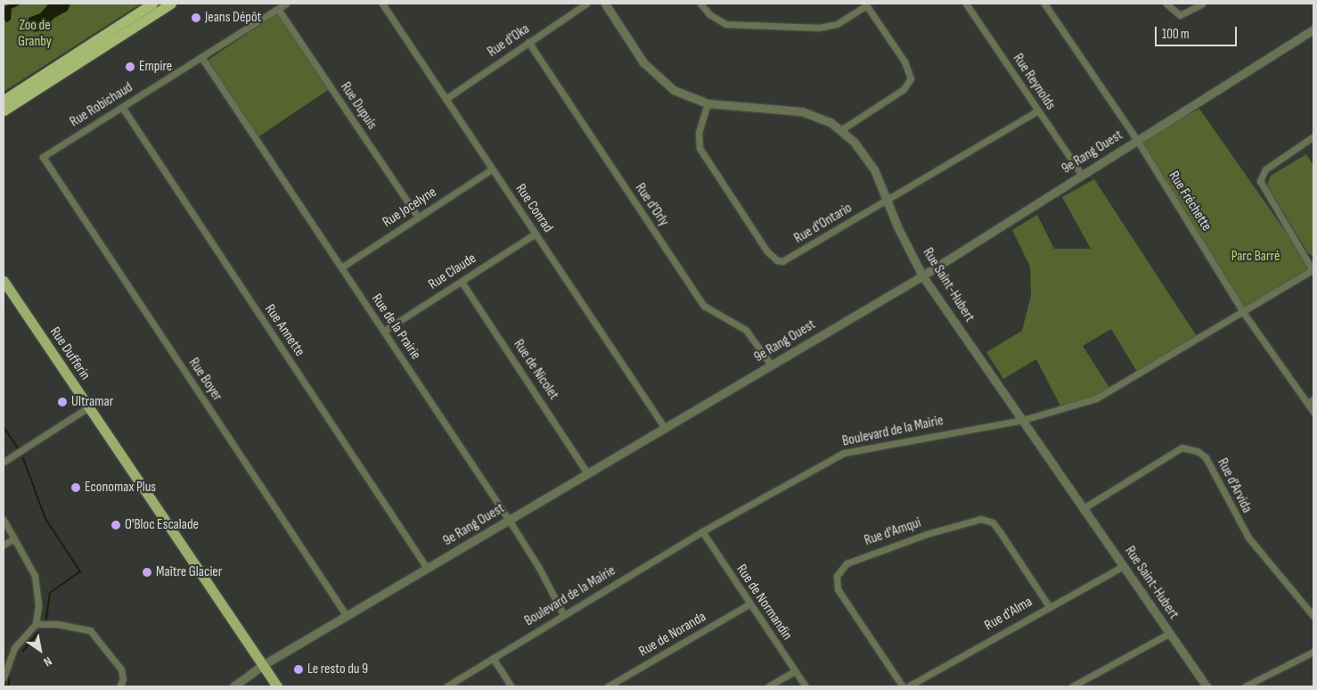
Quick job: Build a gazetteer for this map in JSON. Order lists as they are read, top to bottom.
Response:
{
  "streets": {
    "main road": ["Rue Dufferin"],
    "street": [
      "Rue d'Oka",
      "Rue Reynolds",
      "Rue Robichaud",
      "Rue Dupuis",
      "9e Rang Ouest",
      "Rue Fréchette",
      "Rue d'Orly",
      "Rue Jocelyne",
      "Rue Conrad",
      "Rue d'Ontario",
      "Rue Claude",
      "Rue Saint-Hubert",
      "Rue de la Prairie",
      "Rue Annette",
      "Rue de Nicolet",
      "Rue Boyer",
      "Boulevard de la Mairie",
      "Rue d'Arvida",
      "Rue d'Amqui",
      "Rue de Normandin",
      "Rue d'Alma",
      "Rue de Noranda"
    ]
  },
  "crossings": [
    ["Rue d'Oka", "Rue d'Orly"],
    ["Rue d'Oka", "Rue Conrad"],
    ["Rue Reynolds", "9e Rang Ouest"],
    ["Rue Reynolds", "Rue d'Ontario"],
    ["Rue Robichaud", "Rue Dupuis"],
    ["Rue Robichaud", "Rue de la Prairie"],
    ["Rue Robichaud", "Rue Annette"],
    ["Rue Robichaud", "Rue Boyer"],
    ["Rue Dupuis", "Rue Jocelyne"],
    ["9e Rang Ouest", "Rue Fréchette"],
    ["9e Rang Ouest", "Rue d'Orly"],
    ["9e Rang Ouest", "Rue Conrad"],
    ["9e Rang Ouest", "Rue Saint-Hubert"],
    ["9e Rang Ouest", "Rue de la Prairie"],
    ["9e Rang Ouest", "Rue Annette"],
    ["9e Rang Ouest", "Rue Dufferin"],
    ["9e Rang Ouest", "Rue de Nicolet"],
    ["9e Rang Ouest", "Rue Boyer"],
    ["Rue Fréchette", "Boulevard de la Mairie"],
    ["Rue Jocelyne", "Rue Conrad"],
    ["Rue Jocelyne", "Rue de la Prairie"],
    ["Rue Conrad", "Rue Claude"],
    ["Rue d'Ontario", "Rue Saint-Hubert"],
    ["Rue Claude", "Rue de la Prairie"],
    ["Rue Claude", "Rue de Nicolet"],
    ["Rue Saint-Hubert", "Boulevard de la Mairie"],
    ["Rue Saint-Hubert", "Rue d'Arvida"],
    ["Rue Saint-Hubert", "Rue d'Alma"],
    ["Rue de la Prairie", "Boulevard de la Mairie"],
    ["Boulevard de la Mairie", "Rue de Normandin"],
    ["Rue d'Amqui", "Rue d'Alma"],
    ["Rue de Normandin", "Rue de Noranda"]
  ],
  "parks": ["Zoo de Granby", "Parc Barré"],
  "places": [
    "Jeans Dépôt",
    "Empire",
    "Ultramar",
    "Economax Plus",
    "O'Bloc Escalade",
    "Maître Glacier",
    "Le resto du 9"
  ],
  "scale_bar": "100 m",
  "north": "bottom right"
}
